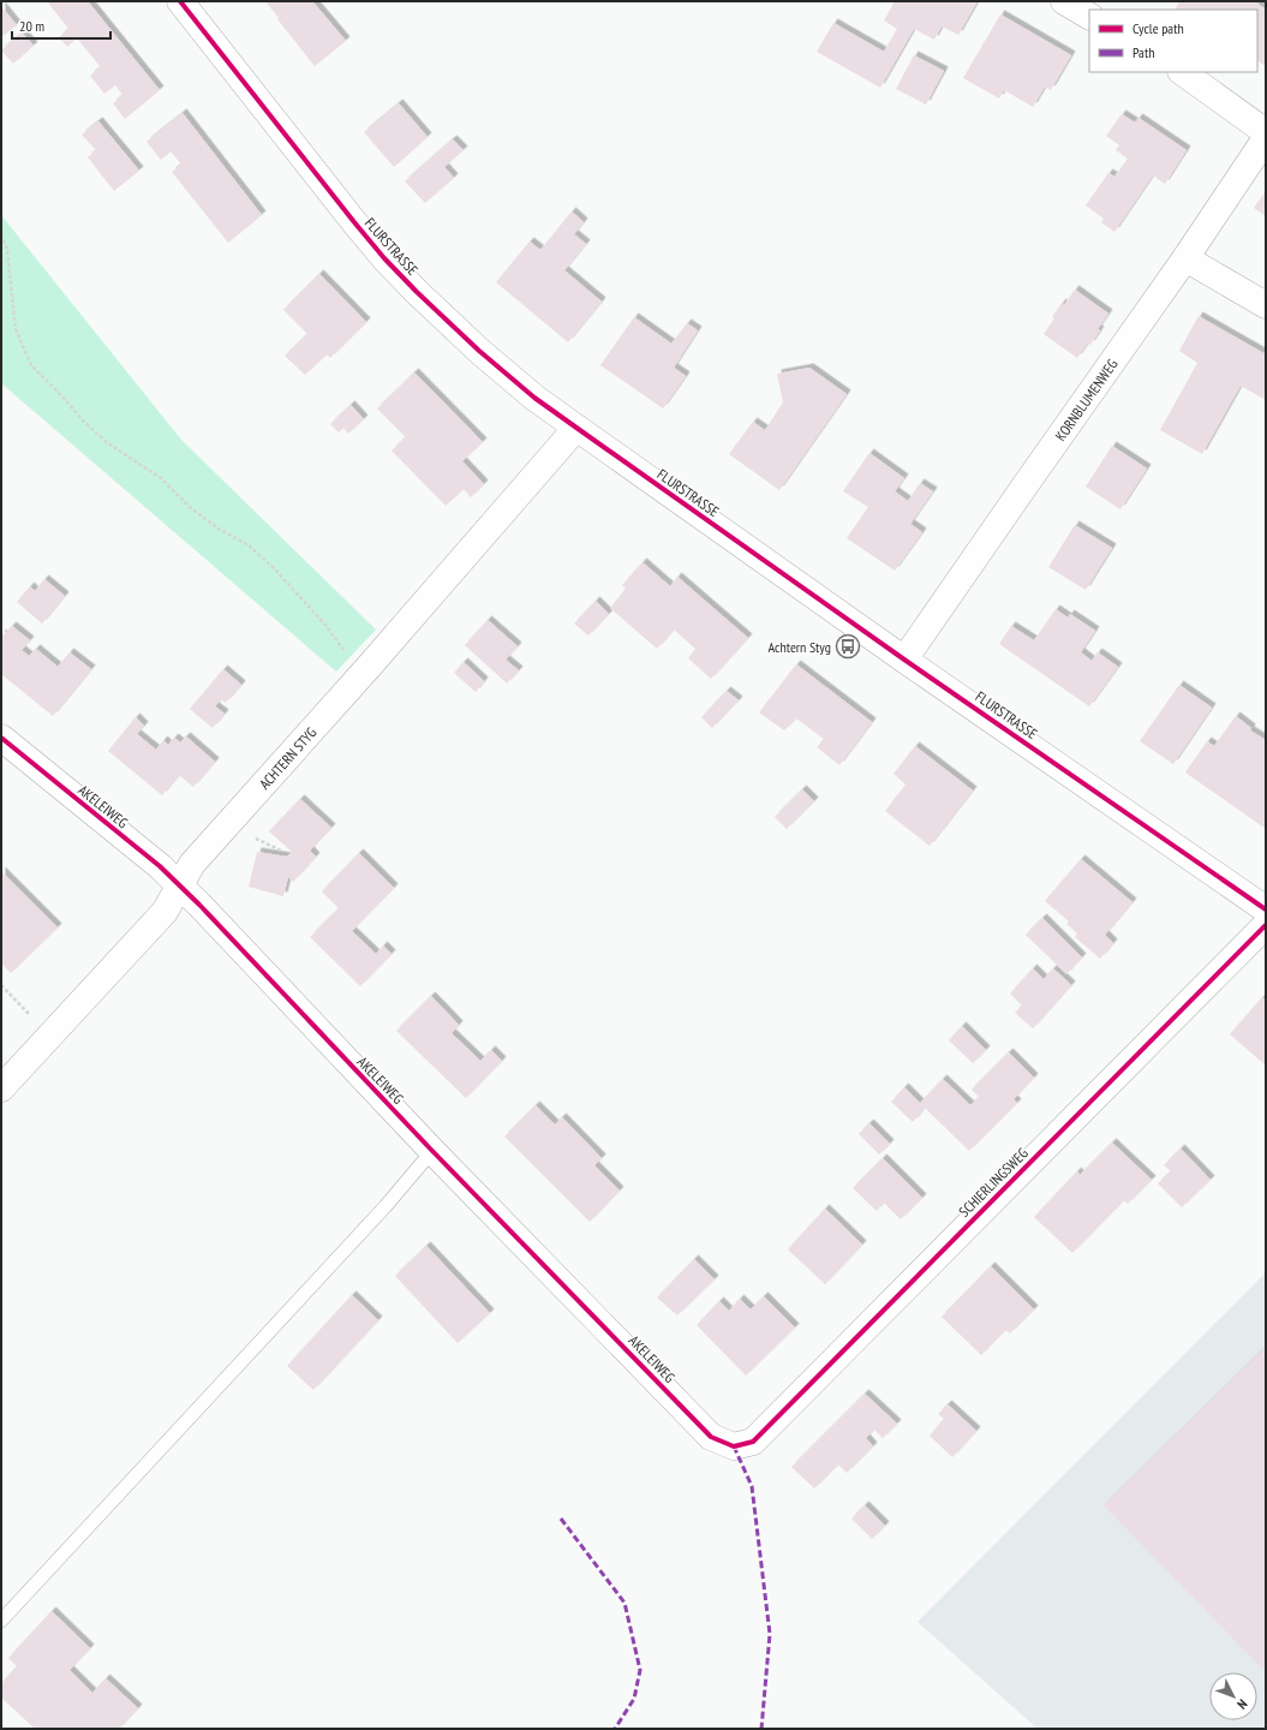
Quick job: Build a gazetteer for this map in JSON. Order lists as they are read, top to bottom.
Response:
{
  "streets": {
    "street": [
      "FLURSTRASSE",
      "KORNBLUMENWEG",
      "ACHTERN STYG",
      "AKELEIWEG",
      "SCHIERLINGSWEG"
    ]
  },
  "crossings": [
    ["FLURSTRASSE", "KORNBLUMENWEG"],
    ["FLURSTRASSE", "ACHTERN STYG"],
    ["ACHTERN STYG", "AKELEIWEG"],
    ["AKELEIWEG", "SCHIERLINGSWEG"]
  ],
  "places": {
    "bus stop": ["Achtern Styg"]
  },
  "legend": ["Cycle path", "Path"],
  "scale_bar": "20 m",
  "north": "bottom right"
}
